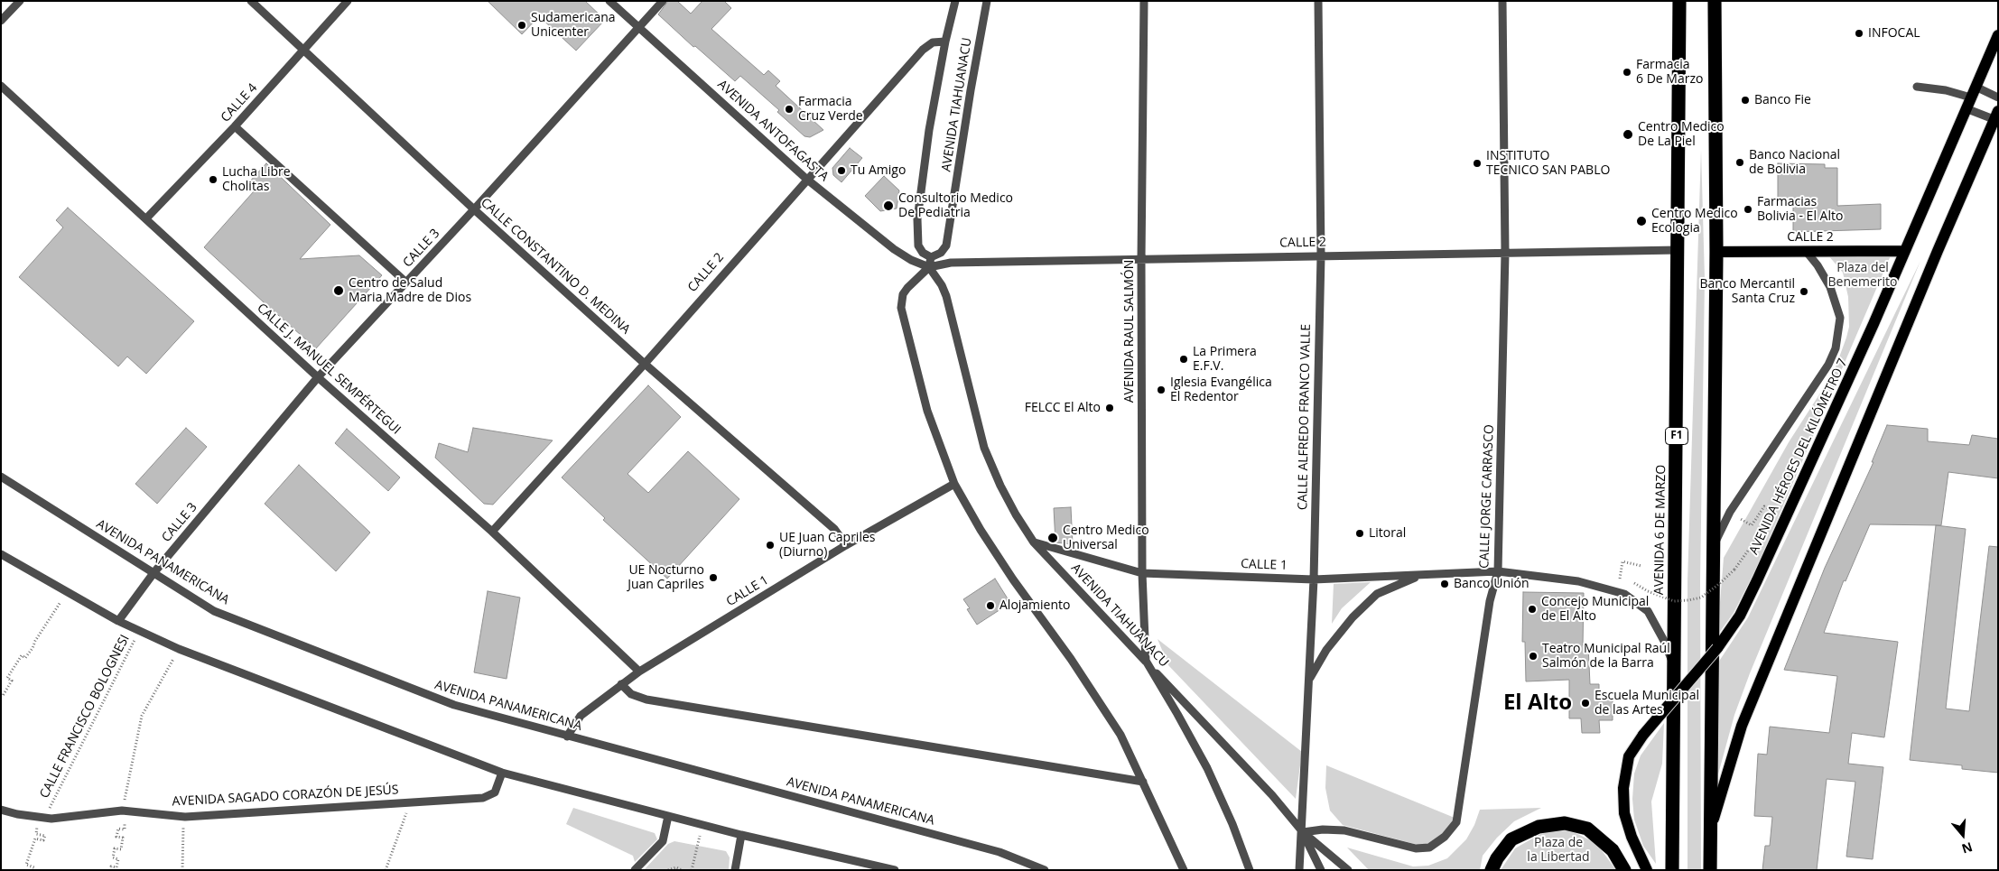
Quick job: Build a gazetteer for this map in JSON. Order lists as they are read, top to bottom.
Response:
{
  "streets": {
    "highway": ["F1", "AVENIDA 6 DE MARZO"],
    "main road": ["CALLE 2", "AVENIDA HÉROES DEL KILÓMETRO 7"],
    "street": [
      "CALLE 4",
      "AVENIDA TIAHUANACU",
      "AVENIDA ANTOFAGASTA",
      "CALLE 3",
      "CALLE CONSTANTINO D. MEDINA",
      "AVENIDA RAUL SALMÓN",
      "CALLE J. MANUEL SEMPÉRTEGUI",
      "CALLE ALFREDO FRANCO VALLE",
      "CALLE JORGE CARRASCO",
      "AVENIDA PANAMERICANA",
      "CALLE 1",
      "AVENIDA SAGADO CORAZÓN DE JESÚS"
    ],
    "path": ["CALLE FRANCISCO BOLOGNESI"]
  },
  "crossings": [
    ["CALLE 4", "CALLE CONSTANTINO D. MEDINA"],
    ["CALLE 4", "CALLE J. MANUEL SEMPÉRTEGUI"],
    ["AVENIDA TIAHUANACU", "AVENIDA ANTOFAGASTA"],
    ["AVENIDA TIAHUANACU", "CALLE 2"],
    ["AVENIDA TIAHUANACU", "AVENIDA RAUL SALMÓN"],
    ["AVENIDA TIAHUANACU", "CALLE ALFREDO FRANCO VALLE"],
    ["AVENIDA TIAHUANACU", "CALLE JORGE CARRASCO"],
    ["AVENIDA TIAHUANACU", "CALLE 1"],
    ["AVENIDA ANTOFAGASTA", "CALLE 2"],
    ["AVENIDA ANTOFAGASTA", "CALLE 3"],
    ["CALLE 2", "CALLE CONSTANTINO D. MEDINA"],
    ["CALLE 2", "AVENIDA RAUL SALMÓN"],
    ["CALLE 2", "CALLE J. MANUEL SEMPÉRTEGUI"],
    ["CALLE 2", "CALLE ALFREDO FRANCO VALLE"],
    ["CALLE 2", "AVENIDA HÉROES DEL KILÓMETRO 7"],
    ["CALLE 2", "CALLE JORGE CARRASCO"],
    ["CALLE 2", "AVENIDA 6 DE MARZO"],
    ["CALLE 3", "CALLE CONSTANTINO D. MEDINA"],
    ["CALLE 3", "CALLE J. MANUEL SEMPÉRTEGUI"],
    ["CALLE 3", "AVENIDA PANAMERICANA"],
    ["CALLE CONSTANTINO D. MEDINA", "CALLE 1"],
    ["AVENIDA RAUL SALMÓN", "CALLE 1"],
    ["CALLE J. MANUEL SEMPÉRTEGUI", "CALLE 1"],
    ["CALLE ALFREDO FRANCO VALLE", "CALLE JORGE CARRASCO"],
    ["CALLE ALFREDO FRANCO VALLE", "CALLE 1"],
    ["CALLE JORGE CARRASCO", "CALLE 1"],
    ["AVENIDA 6 DE MARZO", "CALLE 1"],
    ["AVENIDA PANAMERICANA", "CALLE 1"]
  ],
  "districts": ["El Alto"],
  "parks": ["Plaza del Benemerito", "Plaza de la Libertad"],
  "places": [
    "Sudamericana Unicenter",
    "INFOCAL",
    "Farmacia 6 De Marzo",
    "Banco Fie",
    "Farmacia Cruz Verde",
    "Centro Medico De La Piel",
    "Banco Nacional de Bolivia",
    "INSTITUTO TECNICO SAN PABLO",
    "Tu Amigo",
    "Lucha Libre Cholitas",
    "Consultorio Medico De Pediatria",
    "Farmacias Bolivia - El Alto",
    "Centro Medico Ecologia",
    "Centro de Salud Maria Madre de Dios",
    "Banco Mercantil Santa Cruz",
    "La Primera E.F.V.",
    "Iglesia Evangélica El Redentor",
    "FELCC El Alto",
    "Litoral",
    "Centro Medico Universal",
    "UE Juan Capriles (Diurno)",
    "UE Nocturno Juan Capriles",
    "Banco Unión",
    "Alojamiento",
    "Concejo Municipal de El Alto",
    "Teatro Municipal Raúl Salmón de la Barra",
    "Escuela Municipal de las Artes"
  ],
  "north": "bottom"
}
